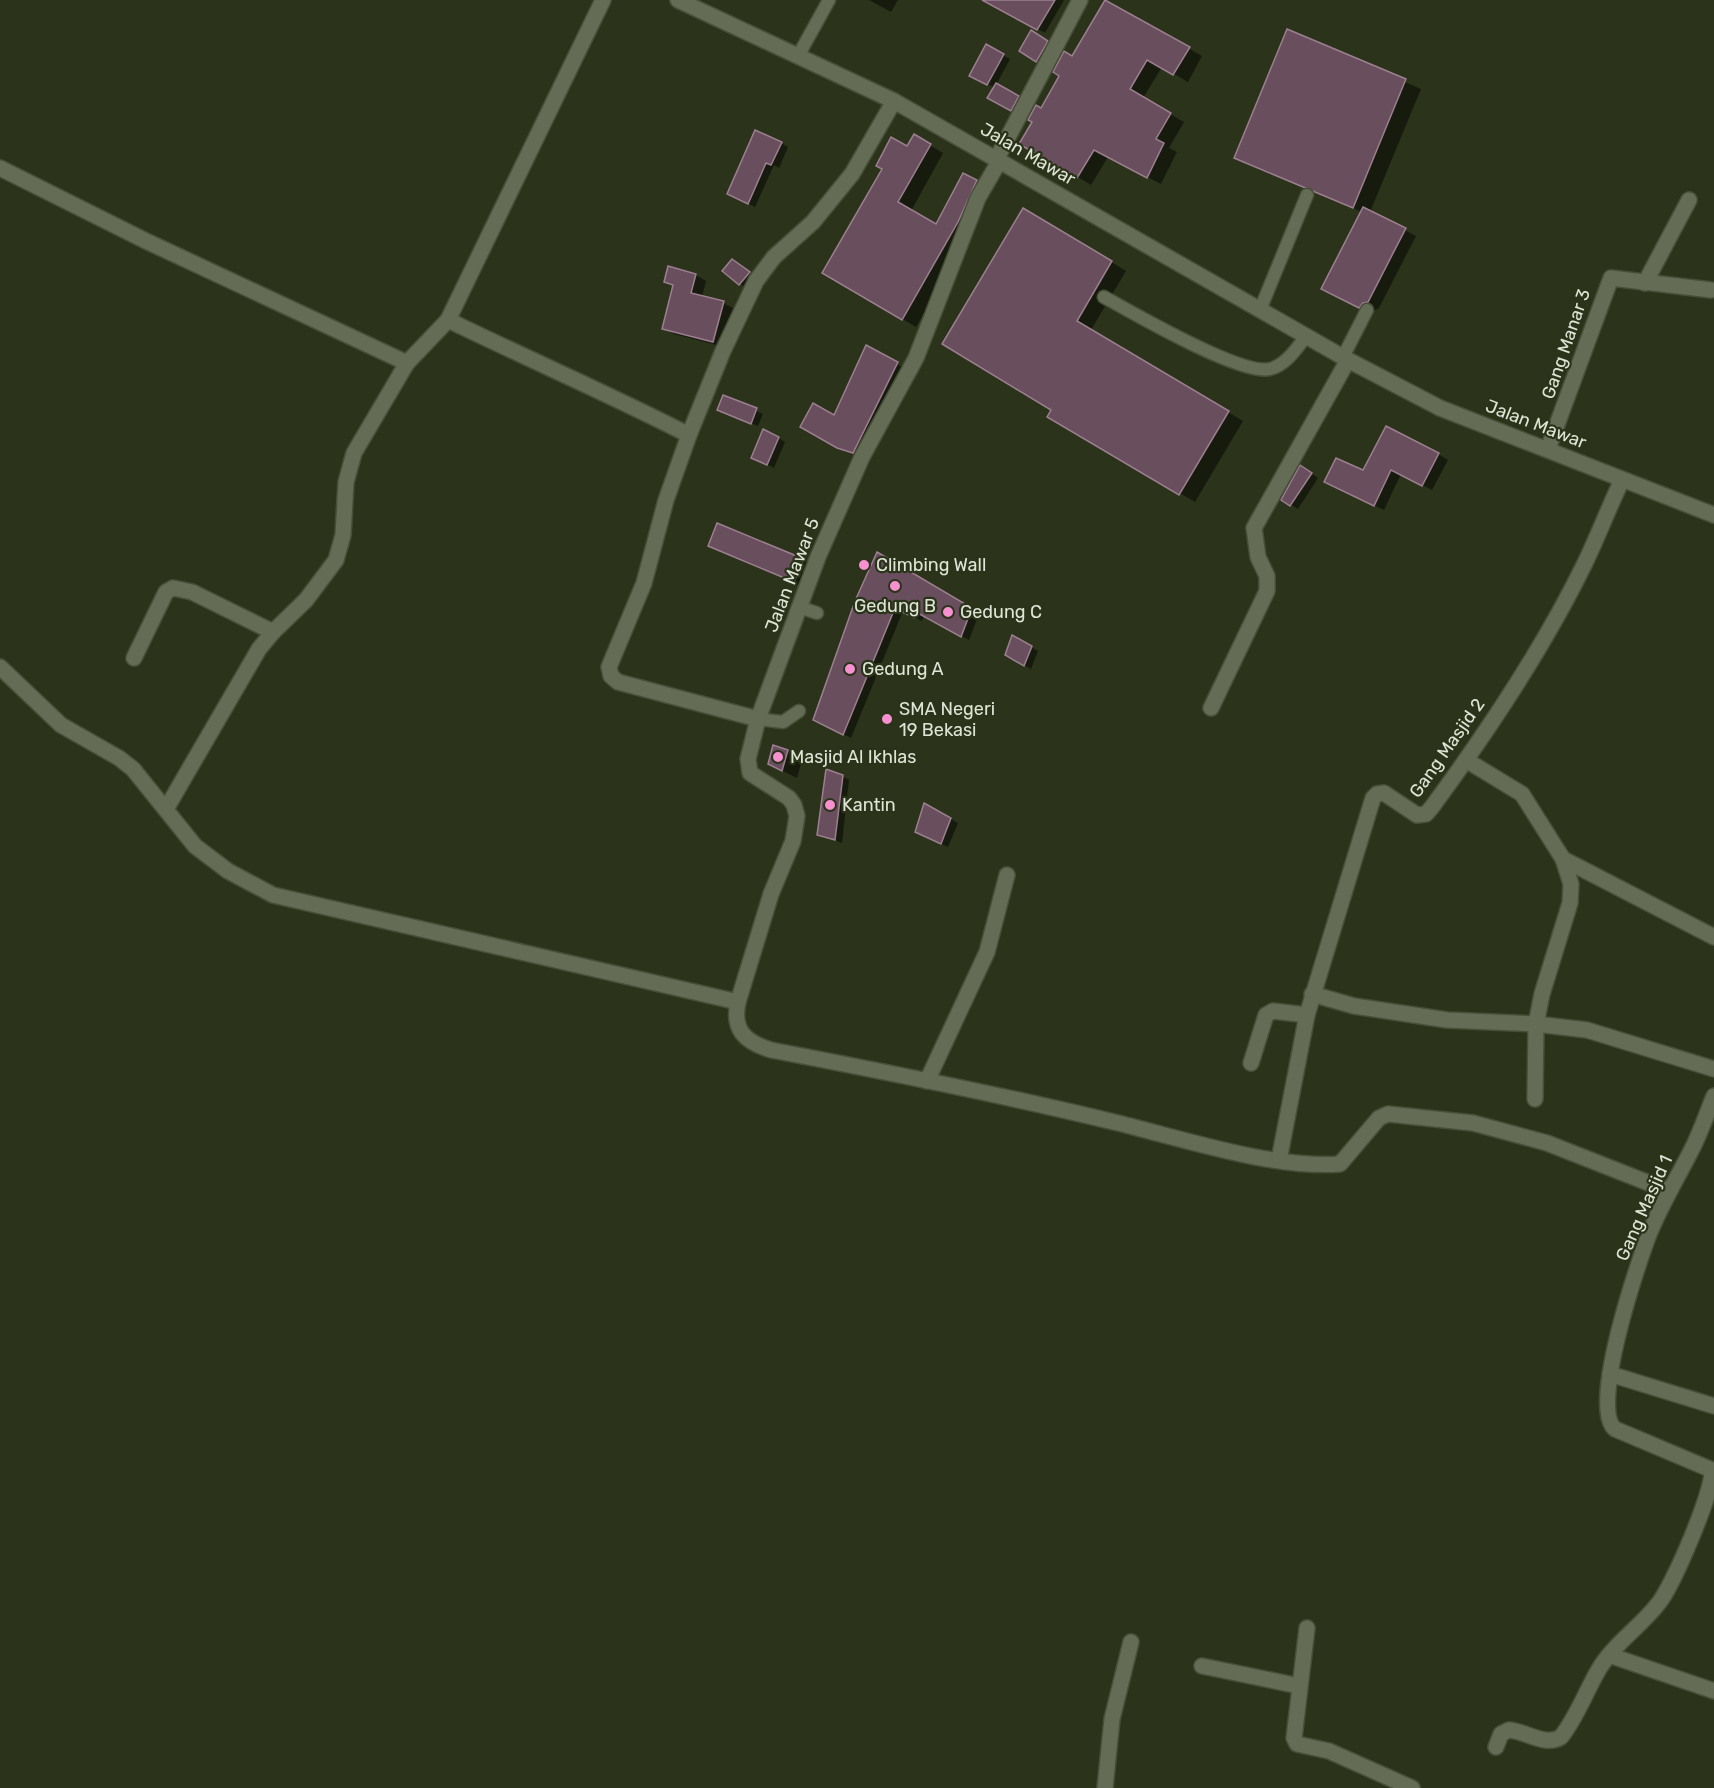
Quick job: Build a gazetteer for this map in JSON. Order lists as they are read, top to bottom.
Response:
{
  "streets": {
    "street": [
      "Jalan Mawar",
      "Gang Manar 3",
      "Jalan Mawar 5",
      "Gang Masjid 2",
      "Gang Masjid 1"
    ]
  },
  "crossings": [
    ["Jalan Mawar", "Gang Manar 3"],
    ["Jalan Mawar", "Jalan Mawar 5"],
    ["Jalan Mawar", "Gang Masjid 2"]
  ],
  "places": [
    "Climbing Wall",
    "Gedung B",
    "Gedung C",
    "Gedung A",
    "SMA Negeri 19 Bekasi",
    "Masjid Al Ikhlas",
    "Kantin"
  ]
}
